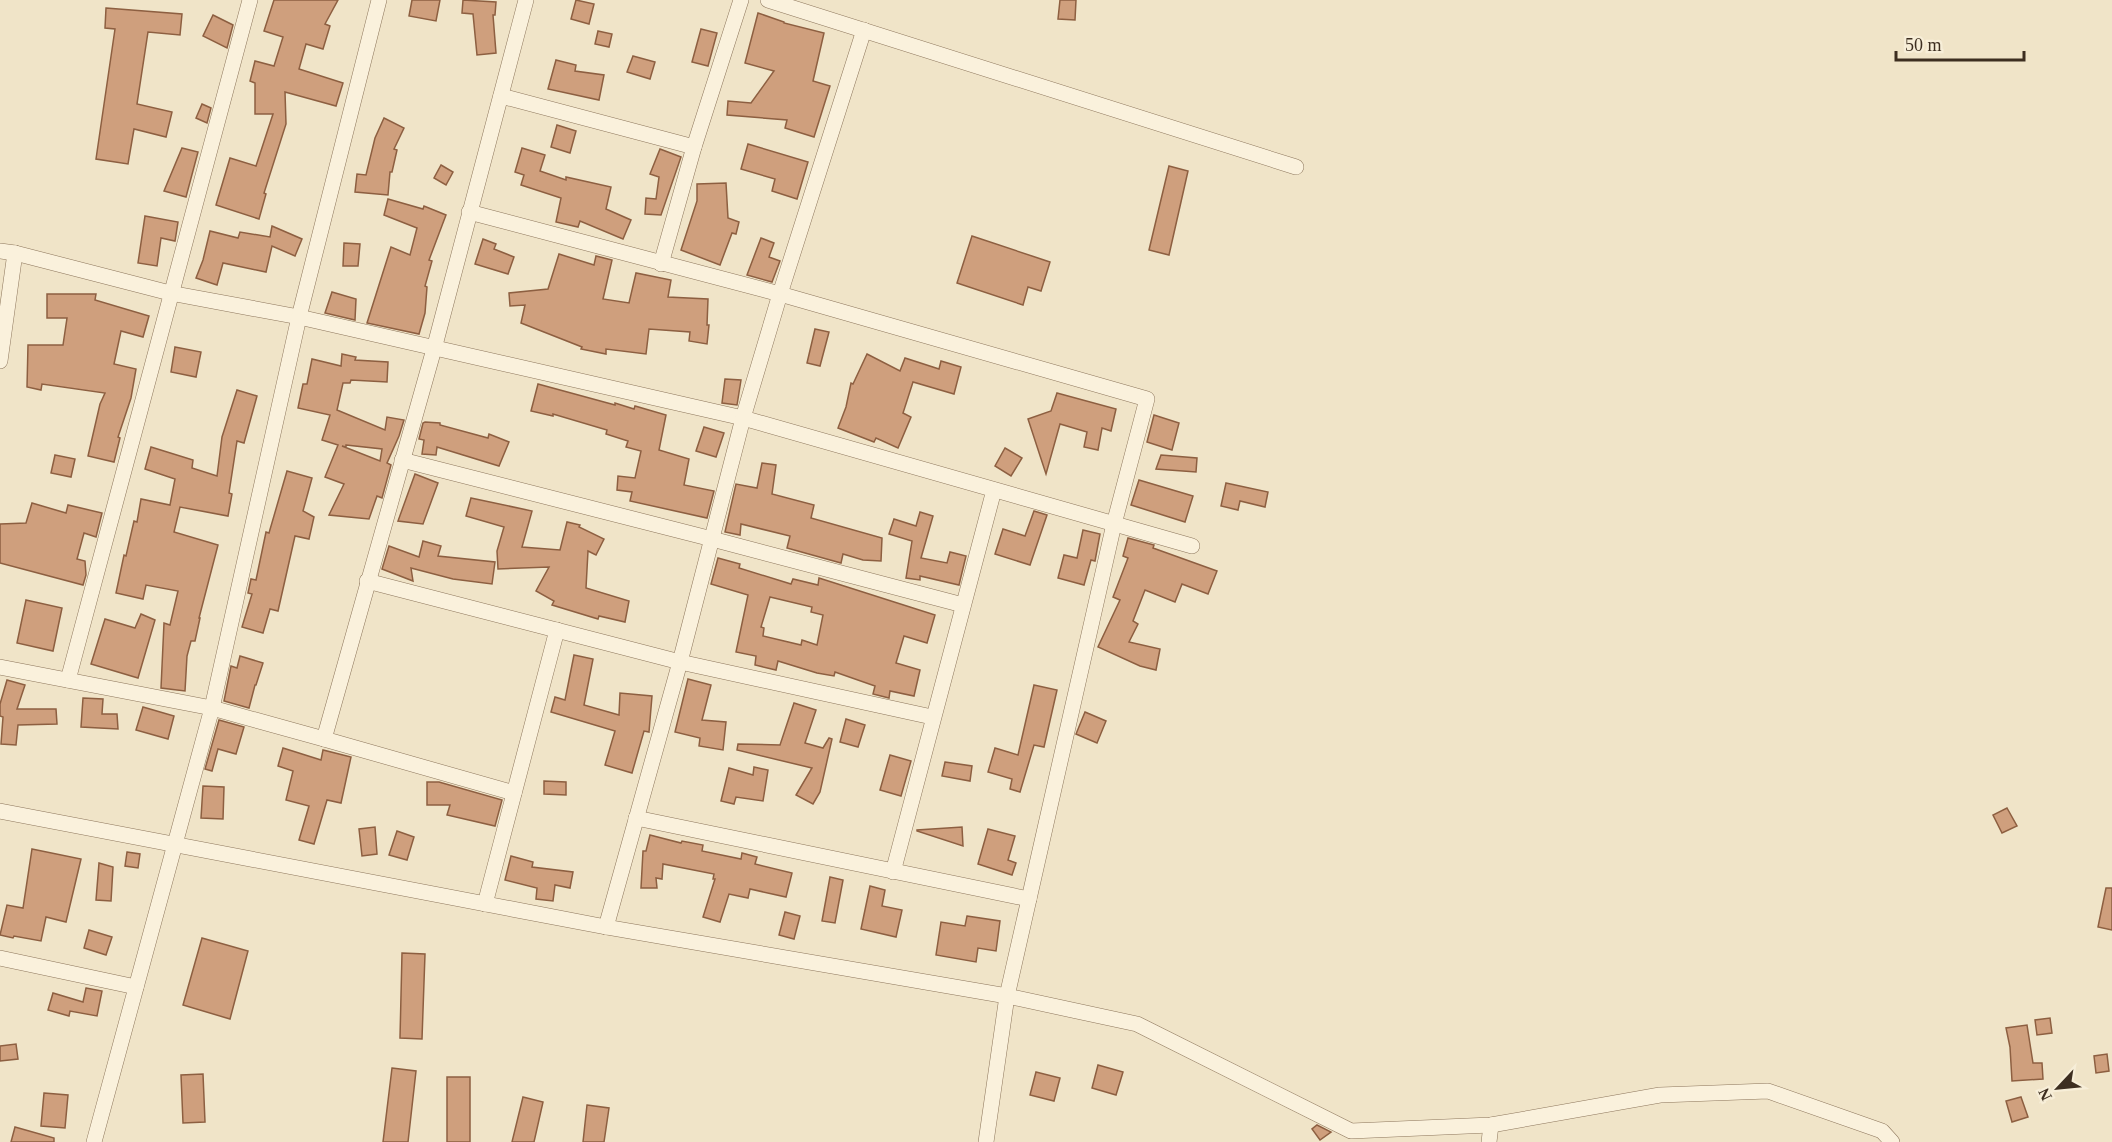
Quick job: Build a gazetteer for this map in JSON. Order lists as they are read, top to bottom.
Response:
{
  "scale_bar": "50 m",
  "north": "bottom left"
}
